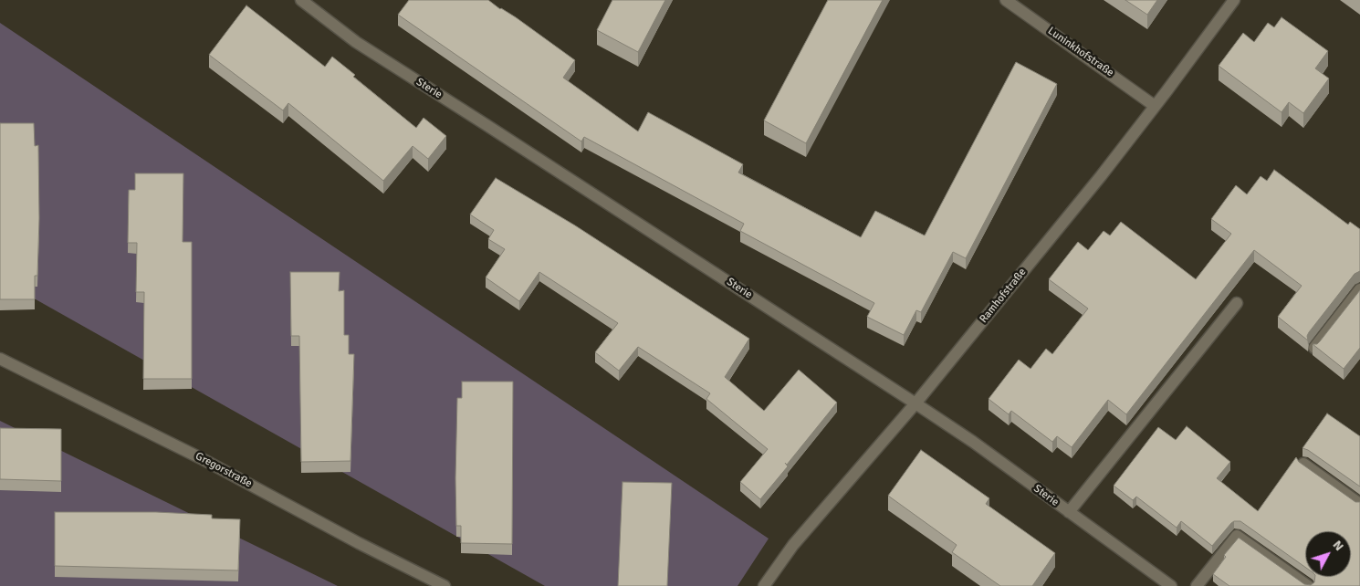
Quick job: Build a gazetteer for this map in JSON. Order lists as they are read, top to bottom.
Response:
{
  "streets": {
    "street": [
      "Luninkhofstraße",
      "Sterie",
      "Ramhofstraße",
      "Gregorstraße"
    ]
  },
  "crossings": [
    ["Luninkhofstraße", "Ramhofstraße"],
    ["Sterie", "Ramhofstraße"]
  ],
  "north": "top right"
}
